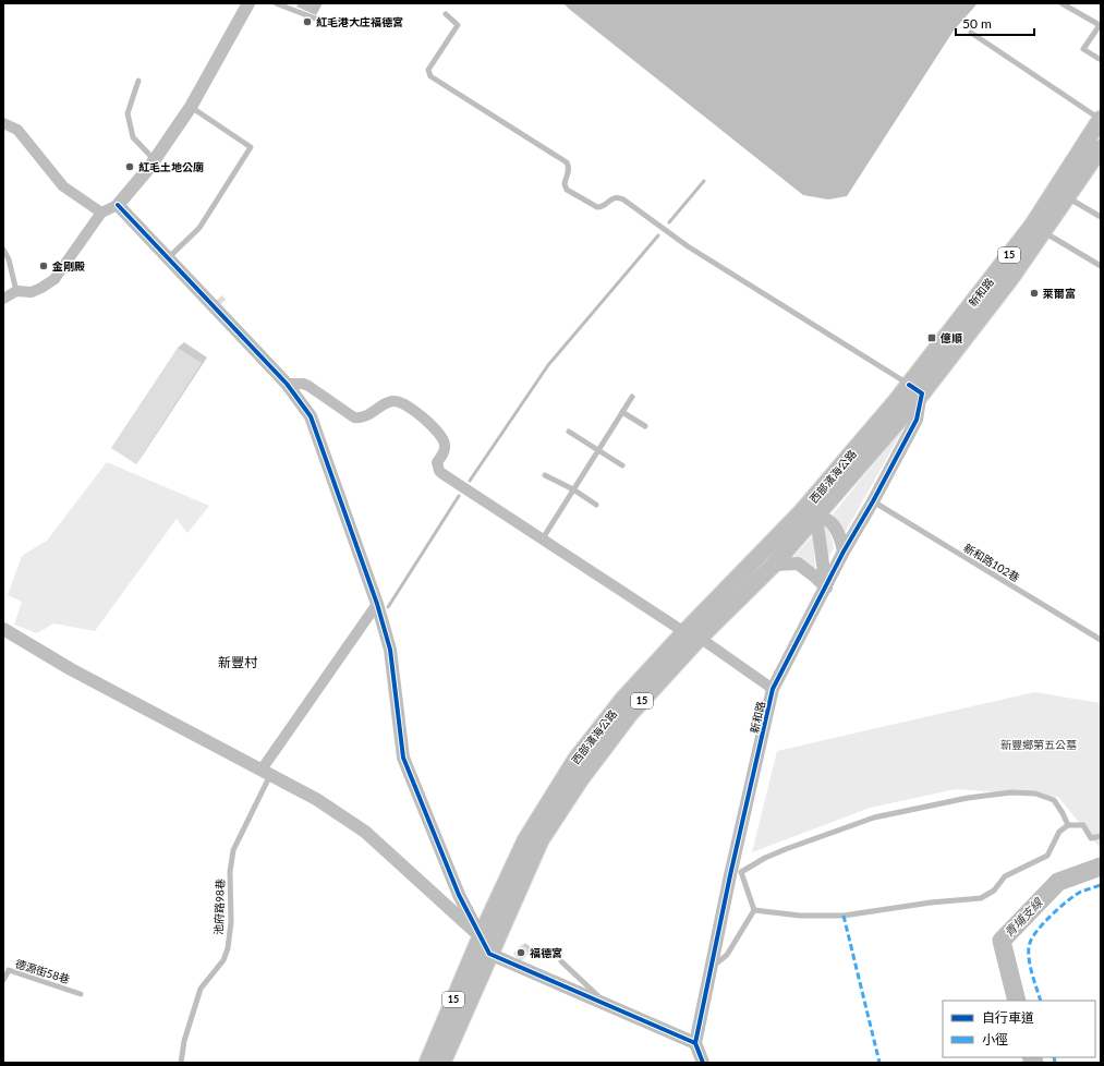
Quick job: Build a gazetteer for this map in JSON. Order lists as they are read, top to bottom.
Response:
{
  "streets": {
    "main road": ["15", "新和路", "西部濱海公路"],
    "lane": ["新和路102巷", "池府路98巷", "德源街58巷"]
  },
  "crossings": [
    ["新和路", "西部濱海公路"],
    ["新和路", "新和路102巷"]
  ],
  "districts": ["新豐村"],
  "water": ["青埔支線"],
  "parks": ["新豐鄉第五公墓"],
  "places": {
    "other": [
      "紅毛港大庄福德宮",
      "紅毛土地公廟",
      "金剛殿",
      "萊爾富",
      "福德宮"
    ],
    "transit": ["億順"]
  },
  "legend": ["自行車道", "小徑"],
  "scale_bar": "50 m"
}
